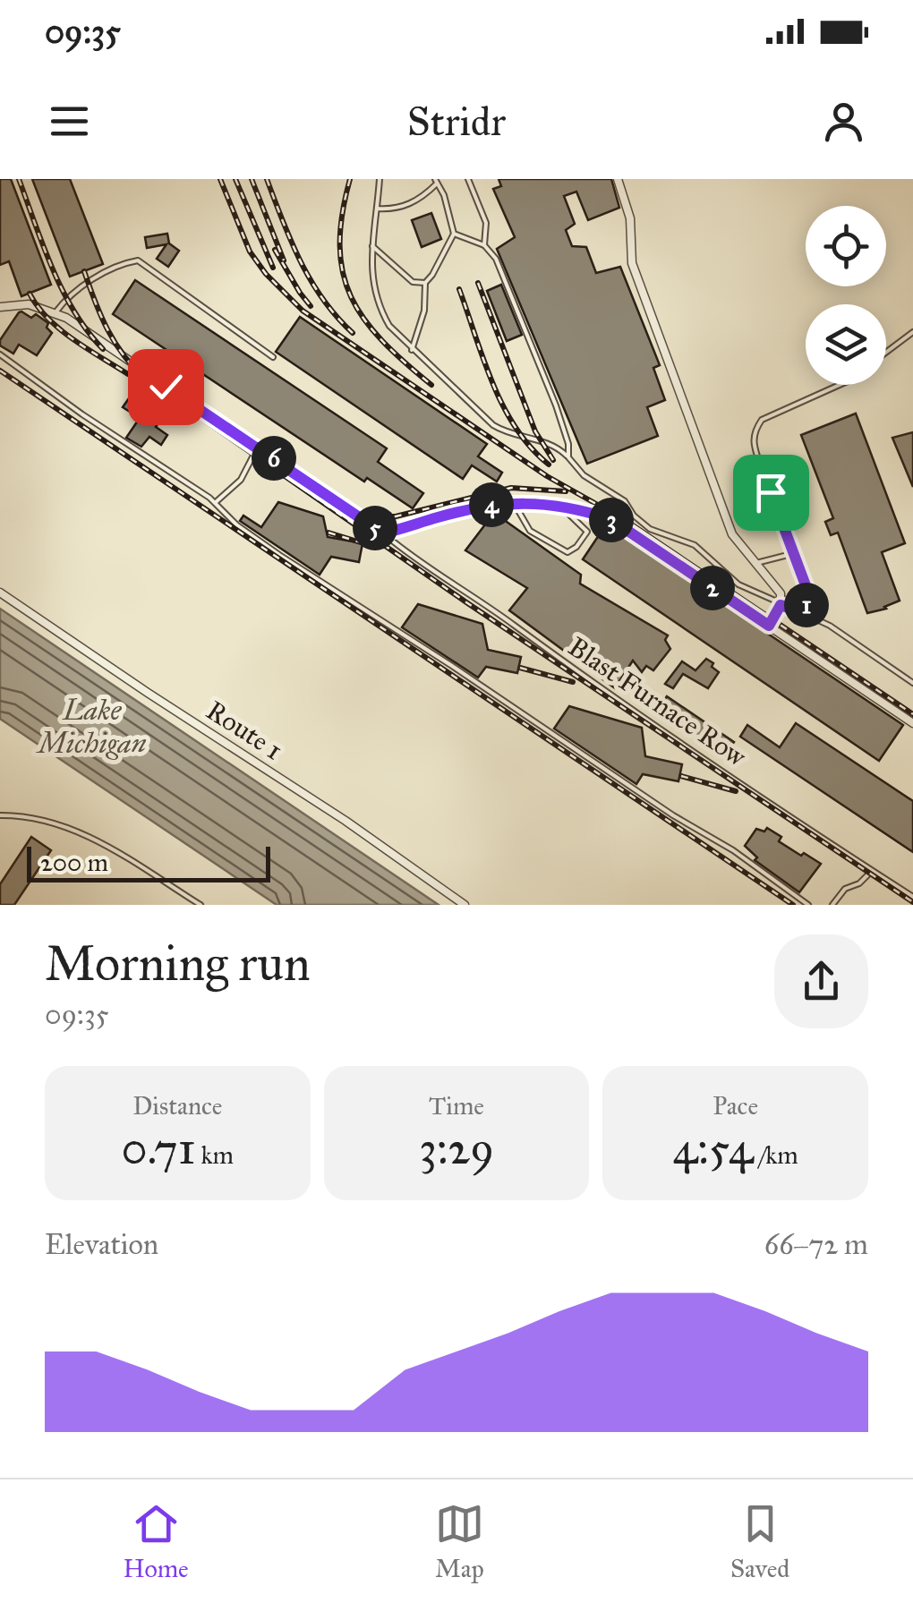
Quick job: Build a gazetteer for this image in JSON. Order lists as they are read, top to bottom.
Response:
{
  "streets": {
    "street": ["Route 1"],
    "lane": ["Blast Furnace Row"]
  },
  "water": ["Lake Michigan"],
  "scale_bar": "200 m",
  "page": {
    "status": "09:35",
    "header": "Stridr",
    "pins": [
      "6",
      "4",
      "3",
      "5",
      "2",
      "1"
    ],
    "scale": "200 m",
    "heading": ["Morning run", "09:35"],
    "stats": [
      ["Distance", "0.71 km"],
      ["Time", "3:29"],
      ["Pace", "4:54 /km"]
    ],
    "chart": ["Elevation", "66–72 m"],
    "tabs": ["Home", "Map", "Saved"]
  }
}
